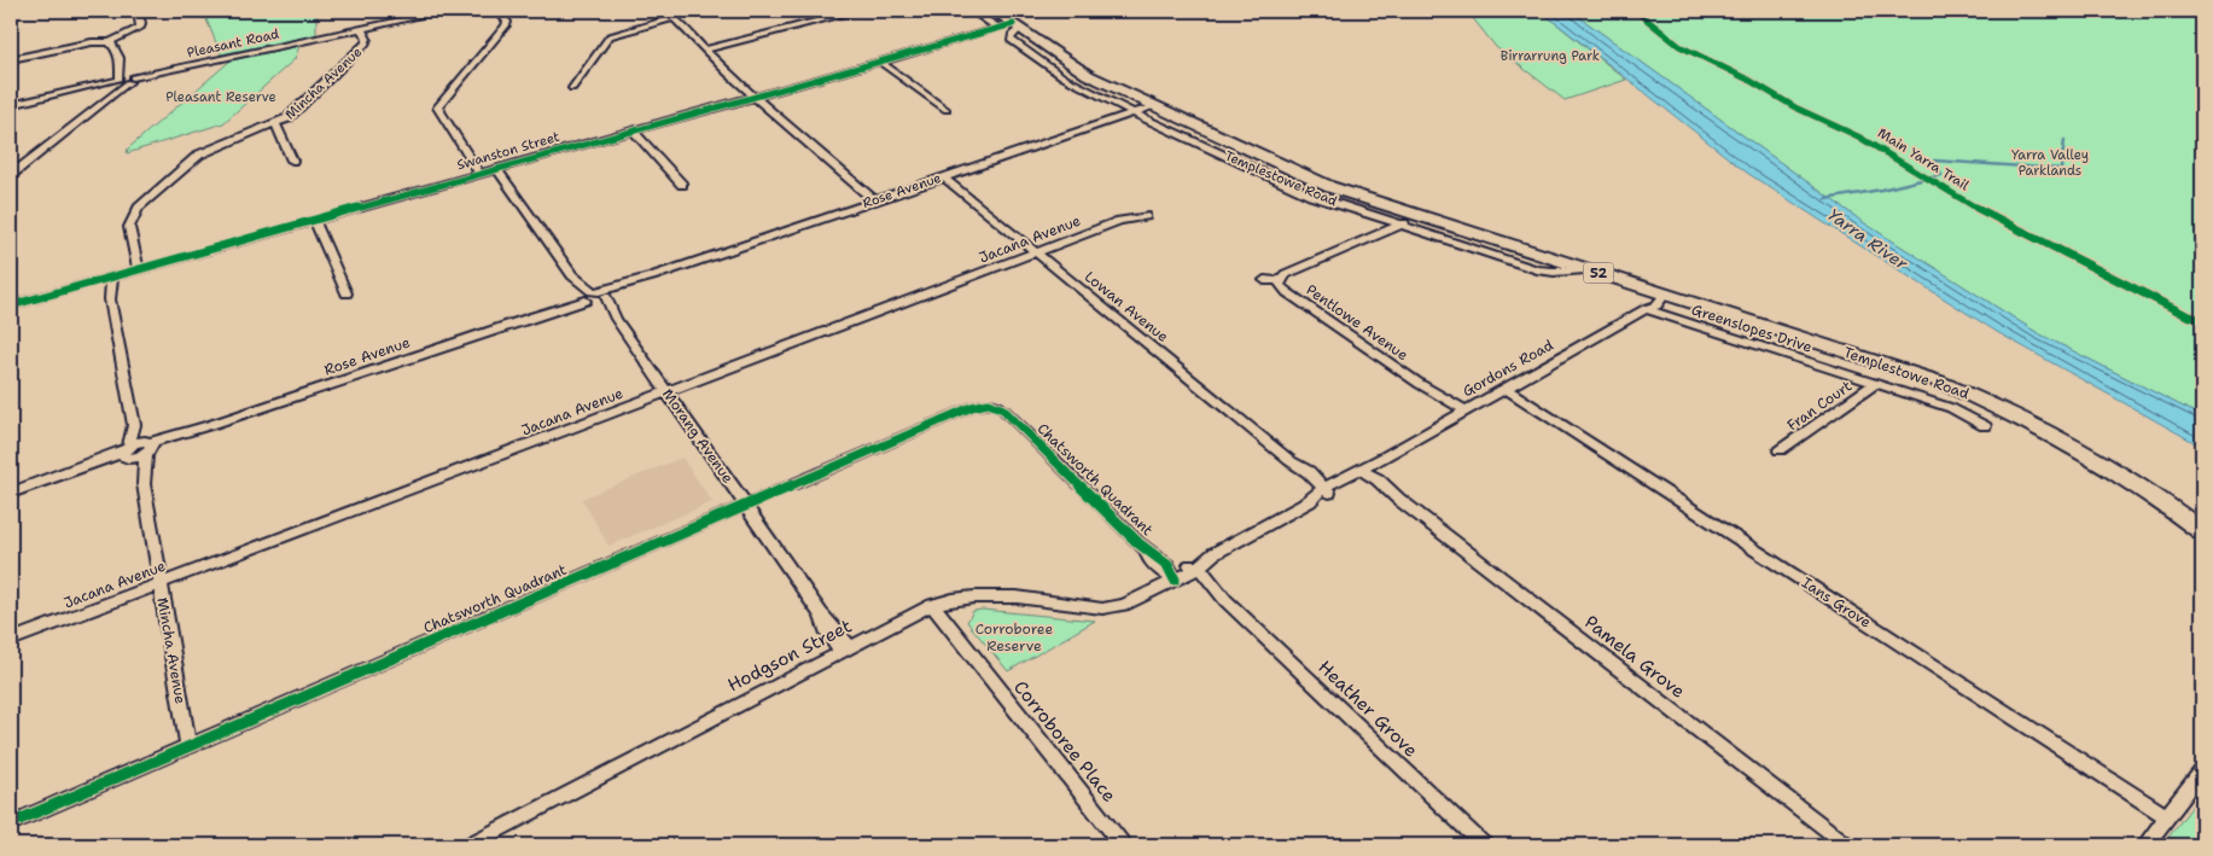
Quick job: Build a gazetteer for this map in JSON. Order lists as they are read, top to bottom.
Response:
{
  "streets": {
    "main road": ["Templestowe Road", "52"],
    "street": [
      "Pleasant Road",
      "Mincha Avenue",
      "Swanston Street",
      "Rose Avenue",
      "Jacana Avenue",
      "Lowan Avenue",
      "Pentlowe Avenue",
      "Greenslopes Drive",
      "Gordons Road",
      "Fran Court",
      "Morang Avenue",
      "Chatsworth Quadrant",
      "Ians Grove",
      "Hodgson Street",
      "Pamela Grove",
      "Heather Grove",
      "Corroboree Place"
    ],
    "cycle path": ["Main Yarra Trail"]
  },
  "crossings": [
    ["Pleasant Road", "Mincha Avenue"],
    ["Mincha Avenue", "Swanston Street"],
    ["Mincha Avenue", "Rose Avenue"],
    ["Mincha Avenue", "Jacana Avenue"],
    ["Mincha Avenue", "Chatsworth Quadrant"],
    ["Swanston Street", "Templestowe Road"],
    ["Swanston Street", "Morang Avenue"],
    ["Templestowe Road", "Rose Avenue"],
    ["Templestowe Road", "Pentlowe Avenue"],
    ["Templestowe Road", "Gordons Road"],
    ["Rose Avenue", "Lowan Avenue"],
    ["Rose Avenue", "Morang Avenue"],
    ["Jacana Avenue", "Lowan Avenue"],
    ["Jacana Avenue", "Morang Avenue"],
    ["Lowan Avenue", "Gordons Road"],
    ["Pentlowe Avenue", "Gordons Road"],
    ["Greenslopes Drive", "Gordons Road"],
    ["Greenslopes Drive", "Fran Court"],
    ["Gordons Road", "Ians Grove"],
    ["Gordons Road", "Hodgson Street"],
    ["Gordons Road", "Pamela Grove"],
    ["Gordons Road", "Heather Grove"],
    ["Morang Avenue", "Chatsworth Quadrant"],
    ["Morang Avenue", "Hodgson Street"],
    ["Chatsworth Quadrant", "Hodgson Street"],
    ["Hodgson Street", "Heather Grove"],
    ["Hodgson Street", "Corroboree Place"]
  ],
  "water": ["Yarra River"],
  "parks": [
    "Birrarrung Park",
    "Pleasant Reserve",
    "Yarra Valley Parklands",
    "Corroboree Reserve"
  ]
}
